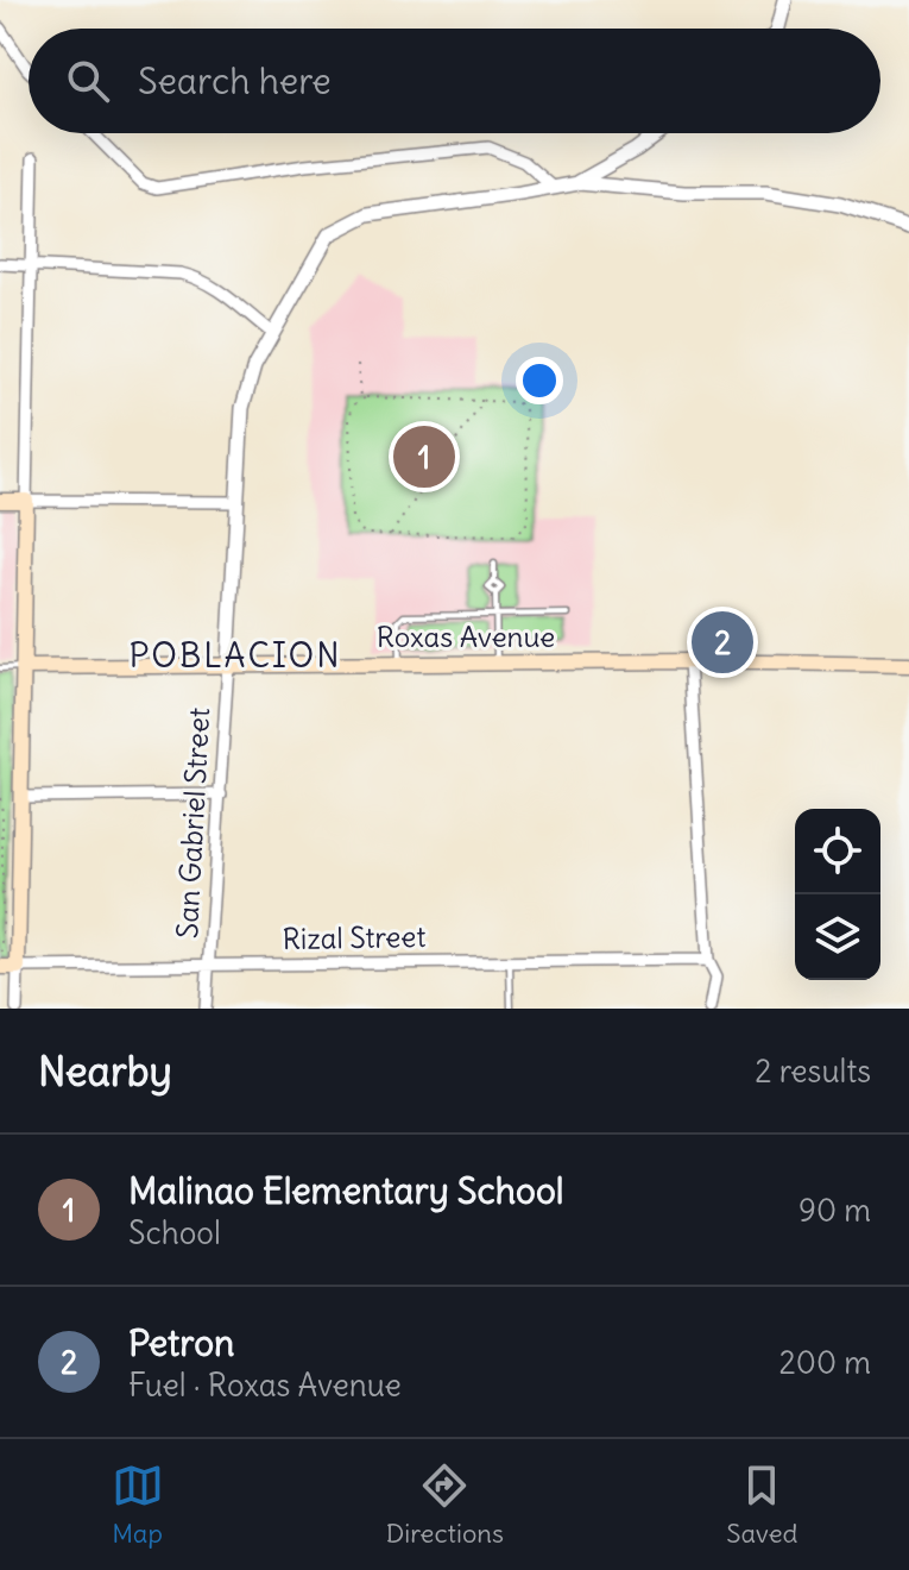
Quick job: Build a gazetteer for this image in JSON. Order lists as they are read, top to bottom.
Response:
{
  "streets": {
    "main road": ["Roxas Avenue", "Rizal Street"],
    "street": ["San Gabriel Street"]
  },
  "crossings": [
    ["Roxas Avenue", "San Gabriel Street"],
    ["San Gabriel Street", "Rizal Street"]
  ],
  "districts": ["POBLACION"],
  "page": {
    "search": "Search here",
    "pins": ["1", "2"],
    "heading": ["Nearby", "2 results"],
    "list": [
      {
        "mark": "1",
        "name": "Malinao Elementary School",
        "note": "School",
        "value": "90 m"
      },
      {
        "mark": "2",
        "name": "Petron",
        "note": "Fuel · Roxas Avenue",
        "value": "200 m"
      }
    ],
    "nav": ["Map", "Directions", "Saved"]
  }
}
